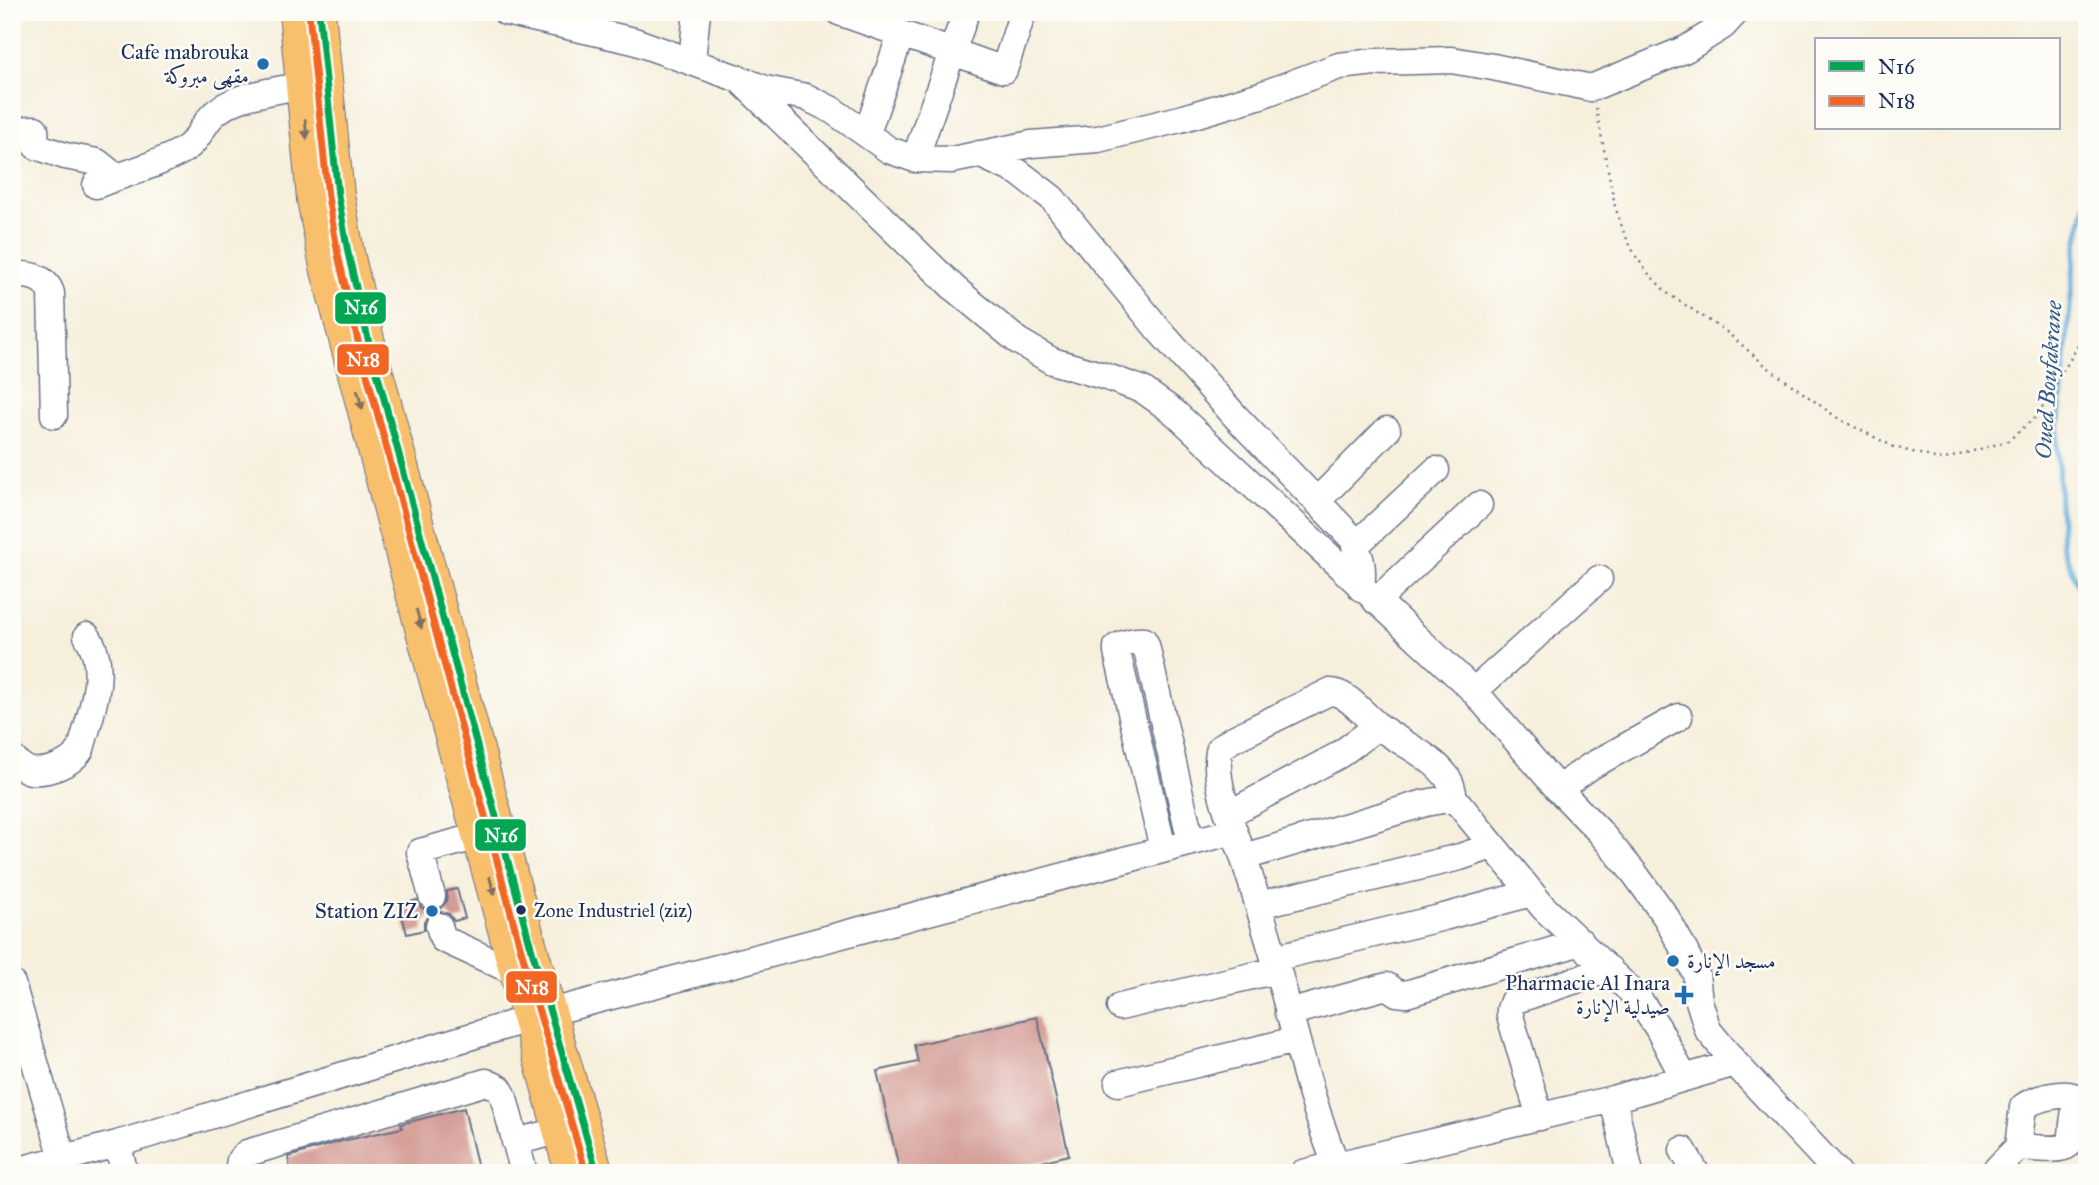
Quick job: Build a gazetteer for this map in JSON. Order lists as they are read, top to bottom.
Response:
{
  "water": ["Oued Boufakrane"],
  "places": {
    "other": [
      "Cafe mabrouka مقهى مبروكة",
      "Zone Industriel (ziz)",
      "Station ZIZ",
      "مسجد الإنارة"
    ],
    "health": ["Pharmacie Al Inara صيدلية الإنارة"]
  },
  "lines": ["transit line N16", "transit line N18"],
  "legend": ["N16", "N18"]
}
